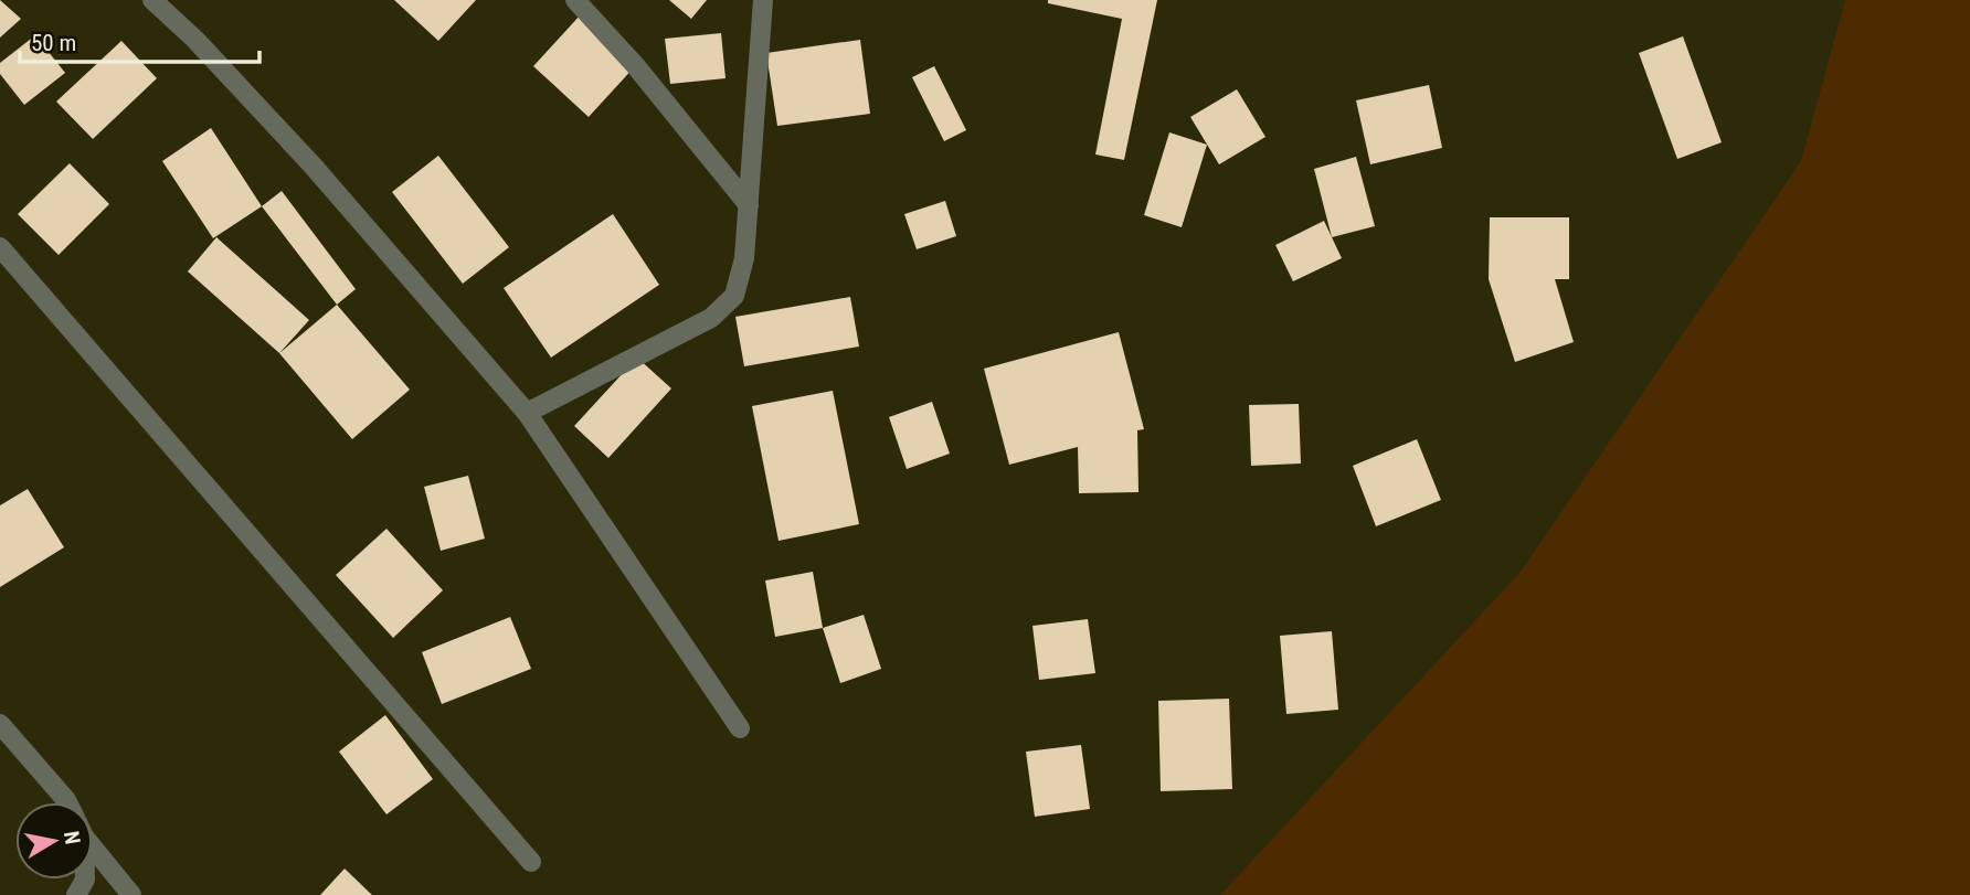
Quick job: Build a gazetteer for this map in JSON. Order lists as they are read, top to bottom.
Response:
{
  "scale_bar": "50 m",
  "north": "right"
}
